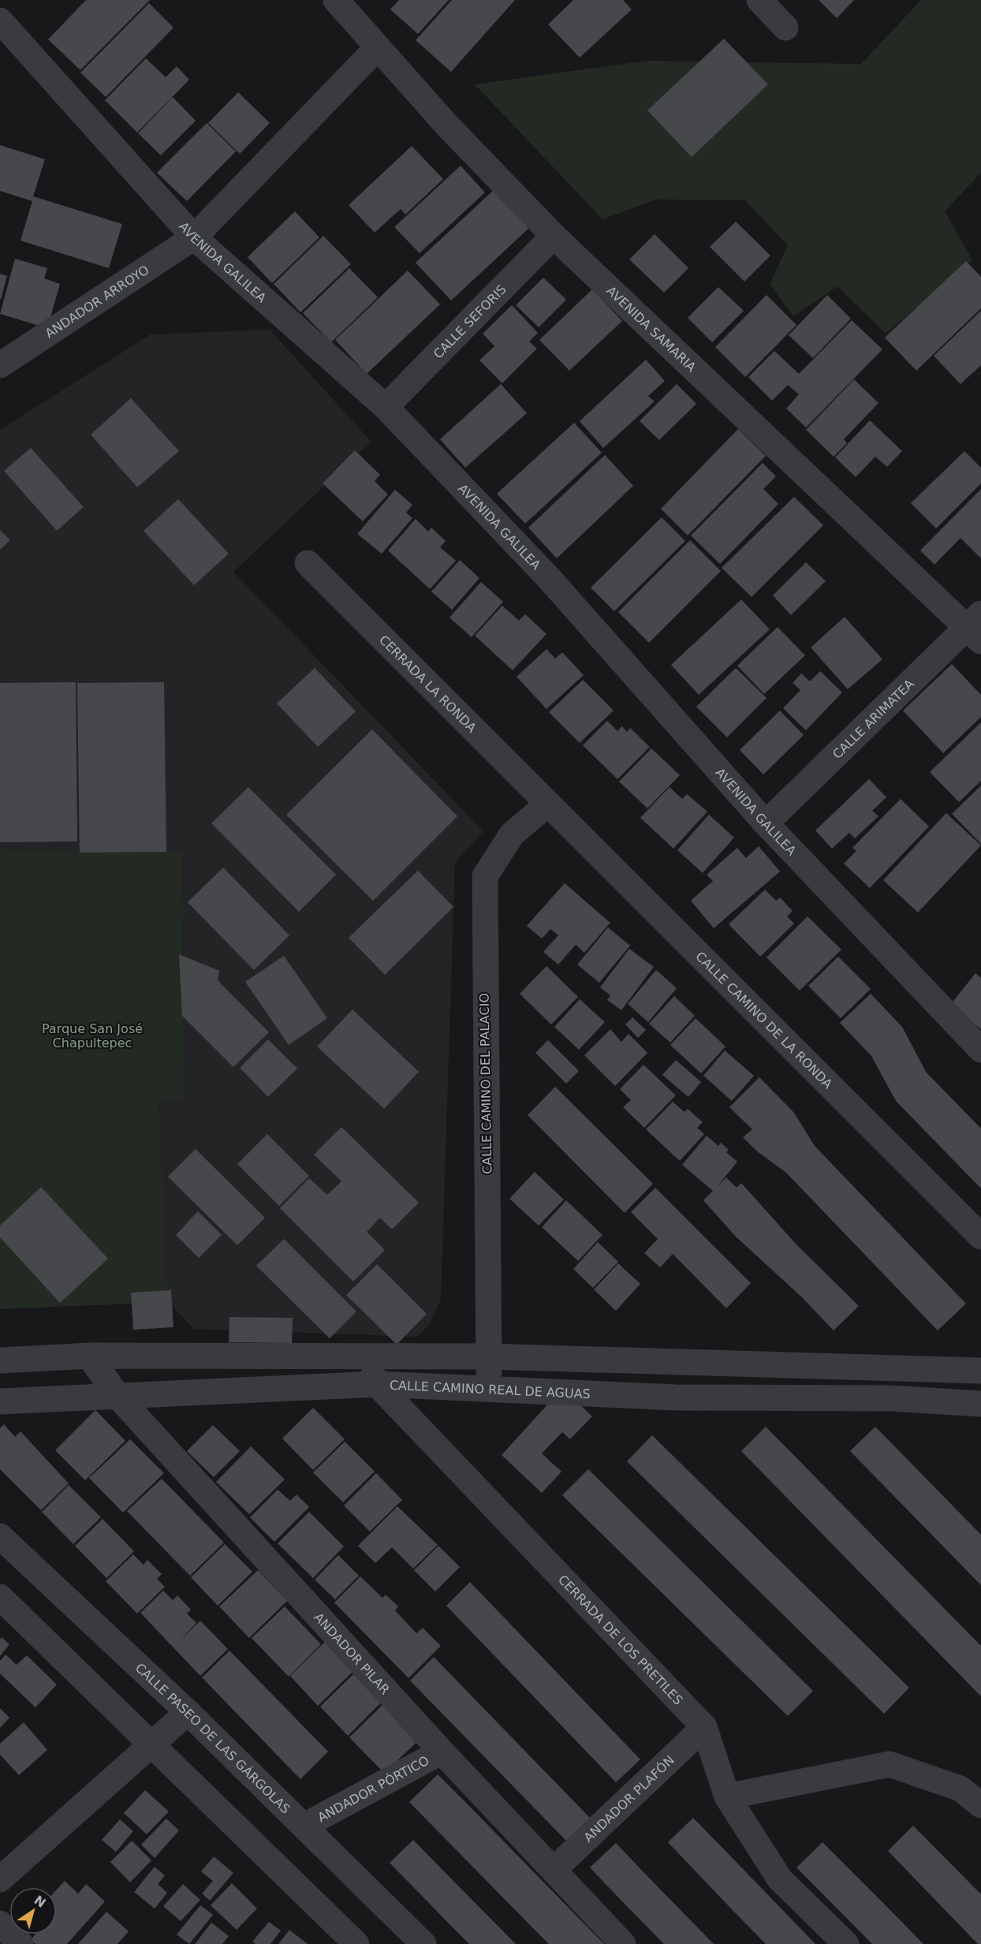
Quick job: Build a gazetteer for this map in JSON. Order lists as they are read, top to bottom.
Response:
{
  "streets": {
    "street": [
      "AVENIDA GALILEA",
      "ANDADOR ARROYO",
      "CALLE SEFORIS",
      "AVENIDA SAMARIA",
      "CERRADA LA RONDA",
      "CALLE ARIMATEA",
      "CALLE CAMINO DE LA RONDA",
      "CALLE CAMINO DEL PALACIO",
      "CALLE CAMINO REAL DE AGUAS",
      "CERRADA DE LOS PRETILES",
      "ANDADOR PILAR",
      "CALLE PASEO DE LAS GÁRGOLAS",
      "ANDADOR PÓRTICO",
      "ANDADOR PLAFÓN"
    ]
  },
  "crossings": [
    ["AVENIDA GALILEA", "ANDADOR ARROYO"],
    ["AVENIDA GALILEA", "CALLE SEFORIS"],
    ["AVENIDA GALILEA", "CALLE ARIMATEA"],
    ["ANDADOR ARROYO", "AVENIDA SAMARIA"],
    ["CALLE SEFORIS", "AVENIDA SAMARIA"],
    ["AVENIDA SAMARIA", "CALLE ARIMATEA"],
    ["CERRADA LA RONDA", "CALLE CAMINO DE LA RONDA"],
    ["CERRADA LA RONDA", "CALLE CAMINO DEL PALACIO"],
    ["CALLE CAMINO DE LA RONDA", "CALLE CAMINO DEL PALACIO"],
    ["CALLE CAMINO DEL PALACIO", "CALLE CAMINO REAL DE AGUAS"],
    ["CALLE CAMINO REAL DE AGUAS", "CERRADA DE LOS PRETILES"],
    ["CALLE CAMINO REAL DE AGUAS", "ANDADOR PILAR"],
    ["CERRADA DE LOS PRETILES", "ANDADOR PLAFÓN"],
    ["ANDADOR PILAR", "ANDADOR PÓRTICO"],
    ["ANDADOR PILAR", "ANDADOR PLAFÓN"],
    ["CALLE PASEO DE LAS GÁRGOLAS", "ANDADOR PÓRTICO"]
  ],
  "parks": ["Parque San José Chapultepec"],
  "north": "top right"
}
